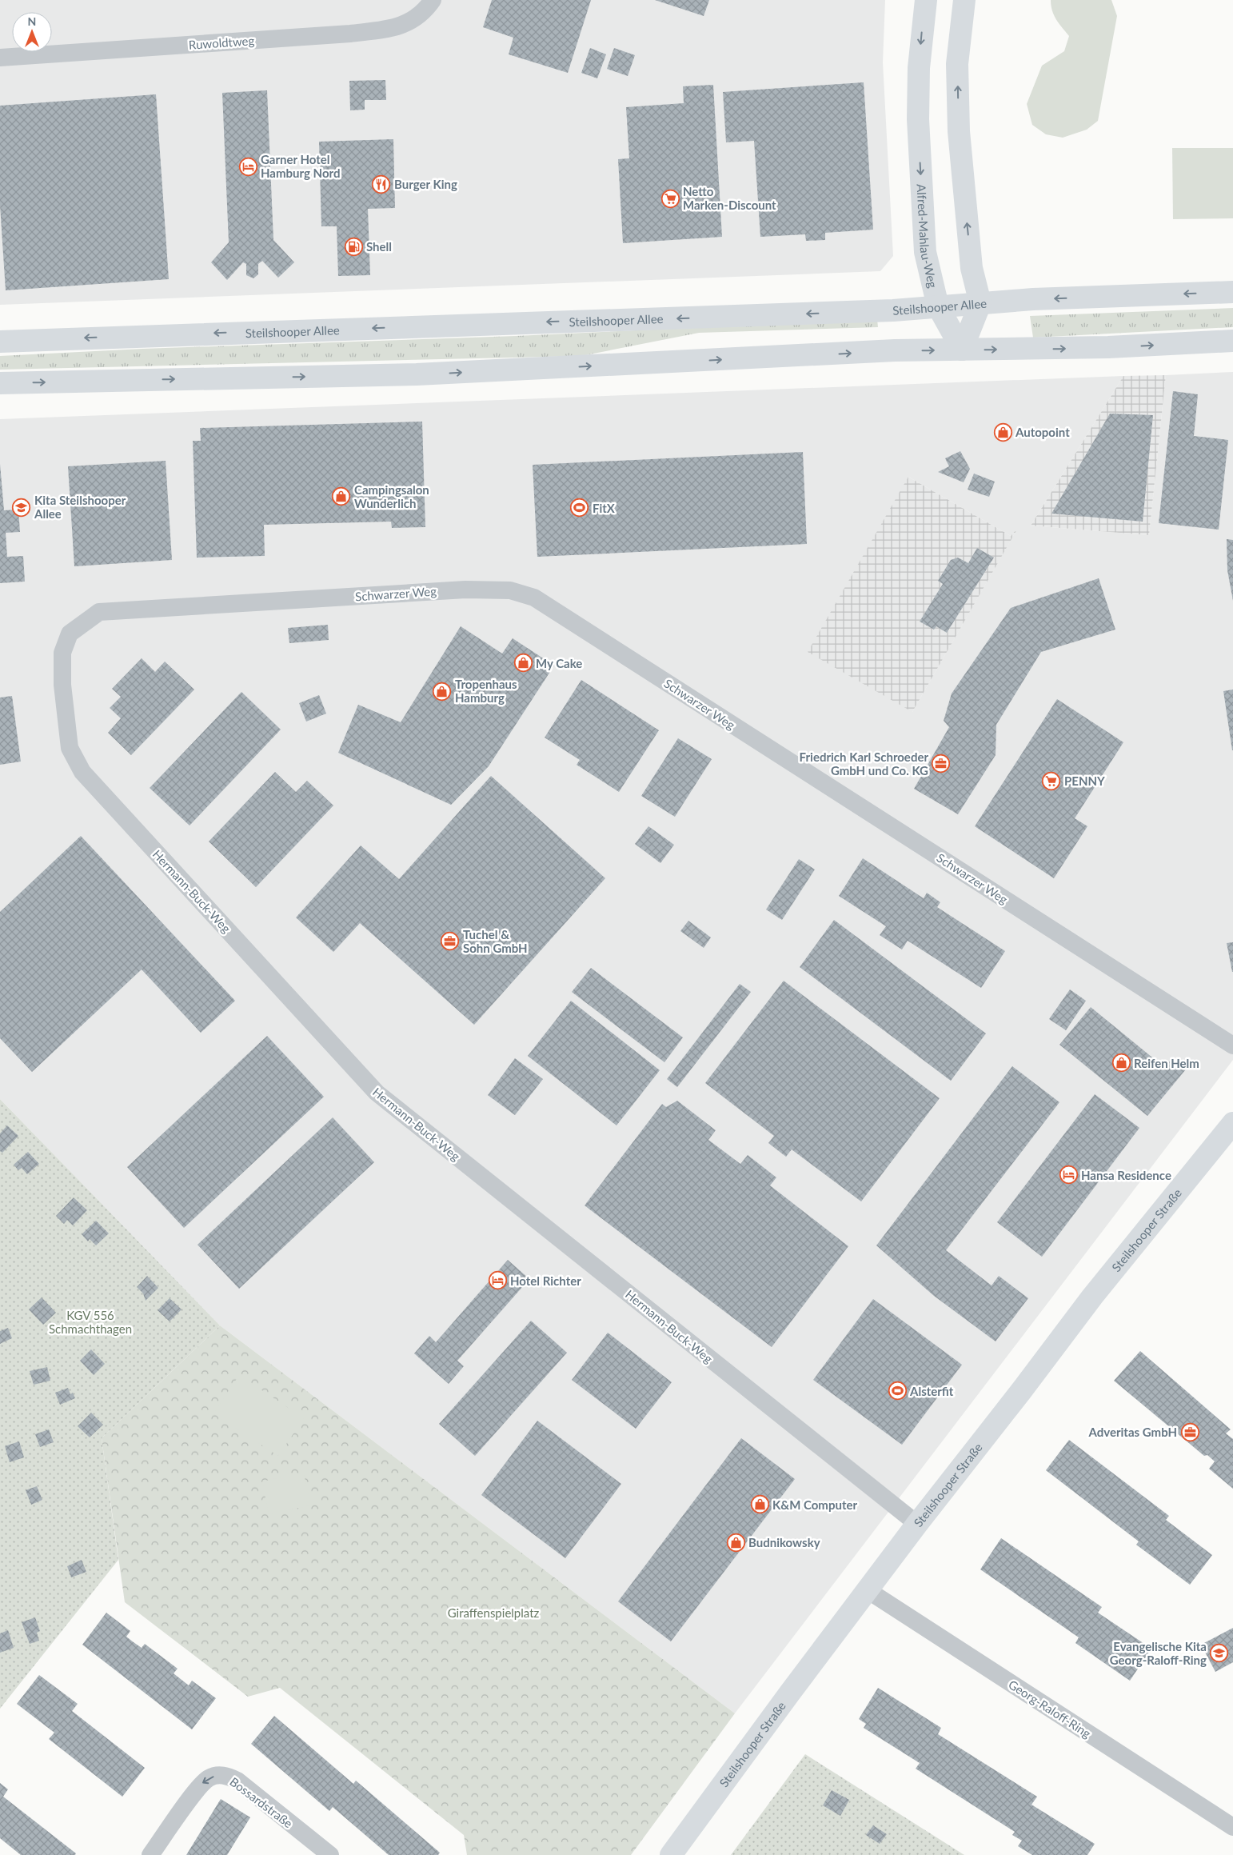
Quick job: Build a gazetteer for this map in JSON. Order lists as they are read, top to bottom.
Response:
{
  "streets": {
    "main road": ["Alfred-Mahlau-Weg", "Steilshooper Allee", "Steilshooper Straße"],
    "street": [
      "Ruwoldtweg",
      "Schwarzer Weg",
      "Hermann-Buck-Weg",
      "Georg-Raloff-Ring",
      "Bossardstraße"
    ]
  },
  "crossings": [
    ["Alfred-Mahlau-Weg", "Steilshooper Allee"],
    ["Schwarzer Weg", "Hermann-Buck-Weg"],
    ["Hermann-Buck-Weg", "Steilshooper Straße"],
    ["Steilshooper Straße", "Georg-Raloff-Ring"]
  ],
  "parks": ["KGV 556 Schmachthagen", "Giraffenspielplatz"],
  "places": {
    "hotel": ["Garner Hotel Hamburg Nord", "Hansa Residence", "Hotel Richter"],
    "restaurant": ["Burger King"],
    "supermarket": ["Netto Marken-Discount", "PENNY"],
    "fuel station": ["Shell"],
    "shop": [
      "Autopoint",
      "Campingsalon Wunderlich",
      "My Cake",
      "Tropenhaus Hamburg",
      "Reifen Helm",
      "K&M Computer",
      "Budnikowsky"
    ],
    "school or university": ["Kita Steilshooper Allee", "Evangelische Kita Georg-Raloff-Ring"],
    "sports": ["FitX", "Alsterfit"],
    "office": ["Friedrich Karl Schroeder GmbH und Co. KG", "Tuchel & Sohn GmbH", "Adveritas GmbH"]
  },
  "north": "top"
}
